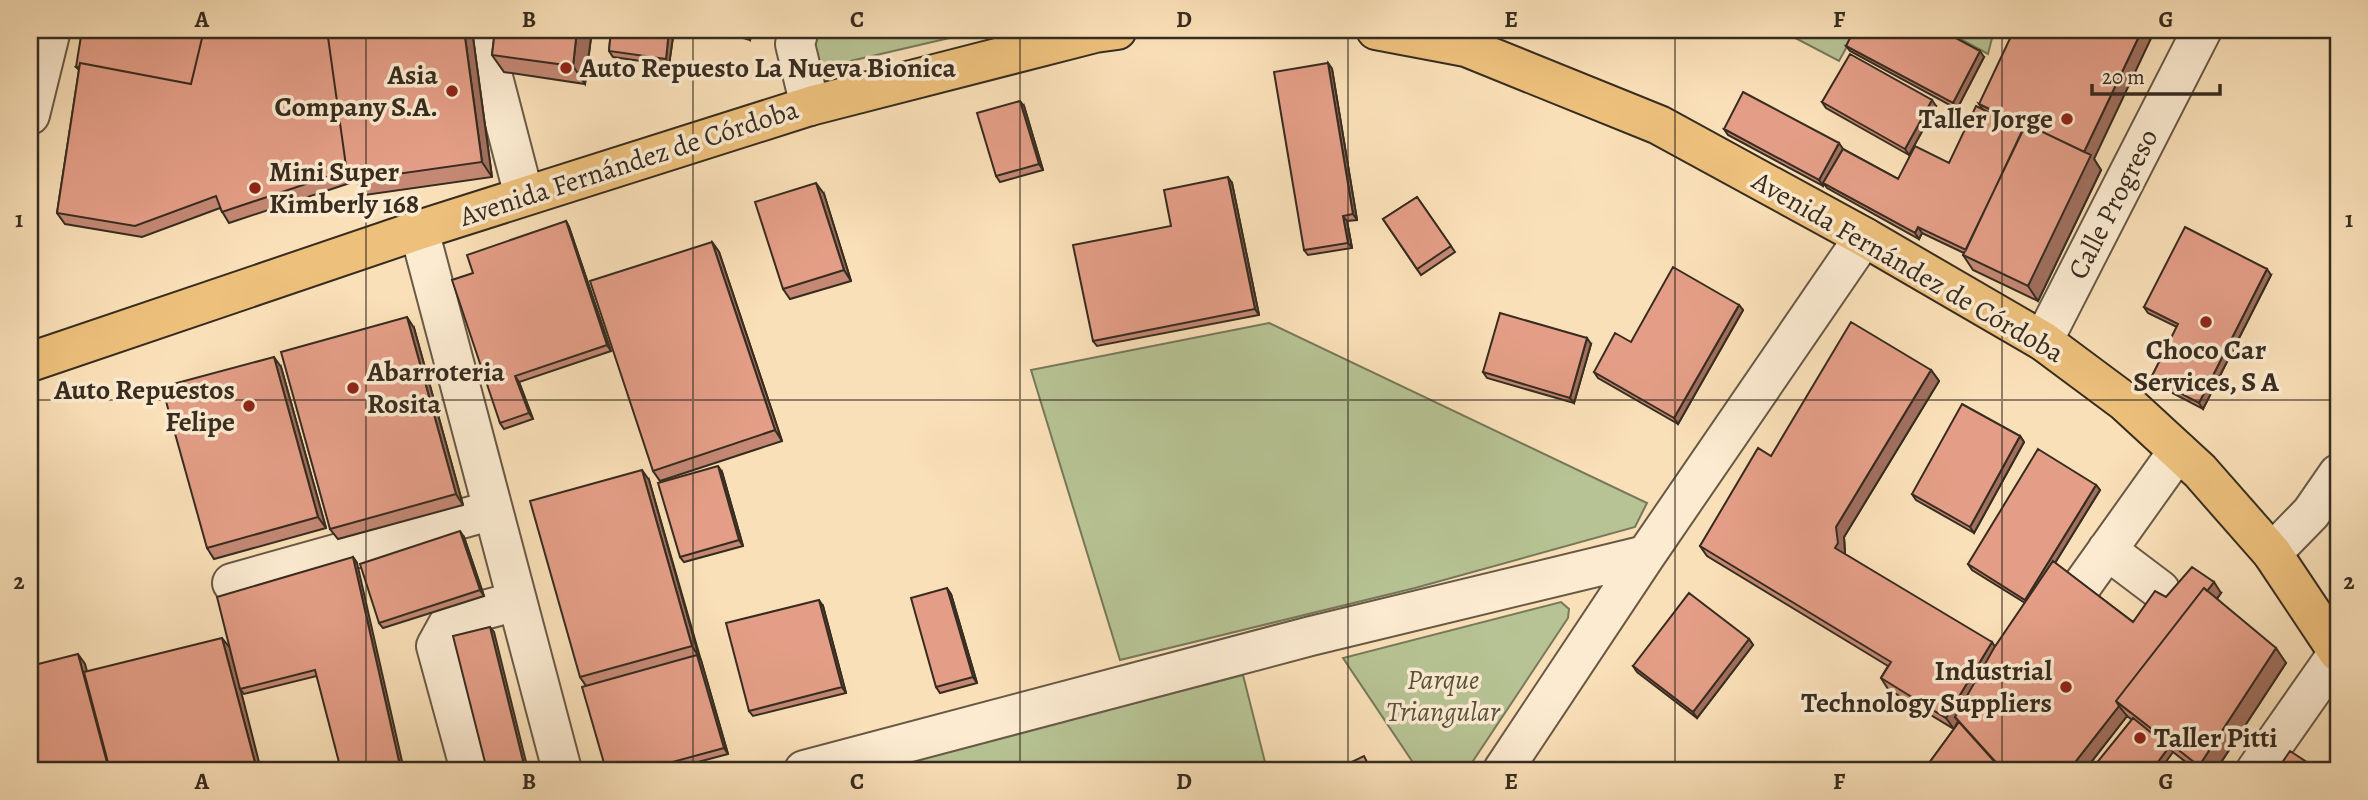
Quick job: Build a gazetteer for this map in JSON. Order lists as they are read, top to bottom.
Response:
{
  "streets": {
    "main road": ["Avenida Fernández de Córdoba"],
    "street": ["Calle Progreso"]
  },
  "crossings": [
    ["Avenida Fernández de Córdoba", "Calle Progreso"]
  ],
  "parks": ["Parque Triangular"],
  "places": [
    "Auto Repuesto La Nueva Bionica",
    "Asia Company S.A.",
    "Taller Jorge",
    "Mini Super Kimberly 168",
    "Choco Car Services, S A",
    "Abarroteria Rosita",
    "Auto Repuestos Felipe",
    "Industrial Technology Suppliers",
    "Taller Pitti"
  ],
  "scale_bar": "20 m",
  "grid": {
    "columns": [
      "A",
      "B",
      "C",
      "D",
      "E",
      "F",
      "G"
    ],
    "rows": ["1", "2"]
  }
}
